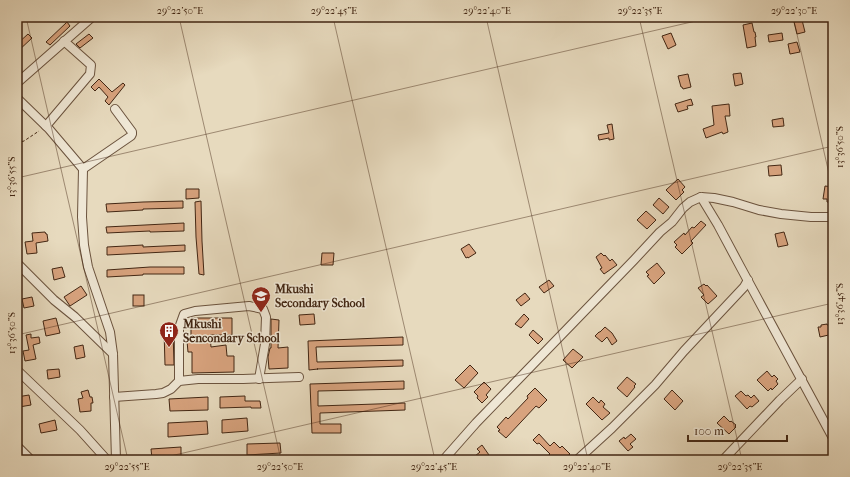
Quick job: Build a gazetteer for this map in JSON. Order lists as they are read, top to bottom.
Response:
{
  "places": {
    "school or university": ["Mkushi Secondary School"],
    "building": ["Mkushi Sencondary School"]
  },
  "scale_bar": "100 m",
  "coordinates": [
    "29°22'50\"E",
    "29°22'45\"E",
    "29°22'40\"E",
    "29°22'35\"E",
    "29°22'30\"E",
    "13°36'50\"S",
    "13°36'55\"S",
    "13°36'45\"S",
    "29°22'55\"E"
  ]
}
